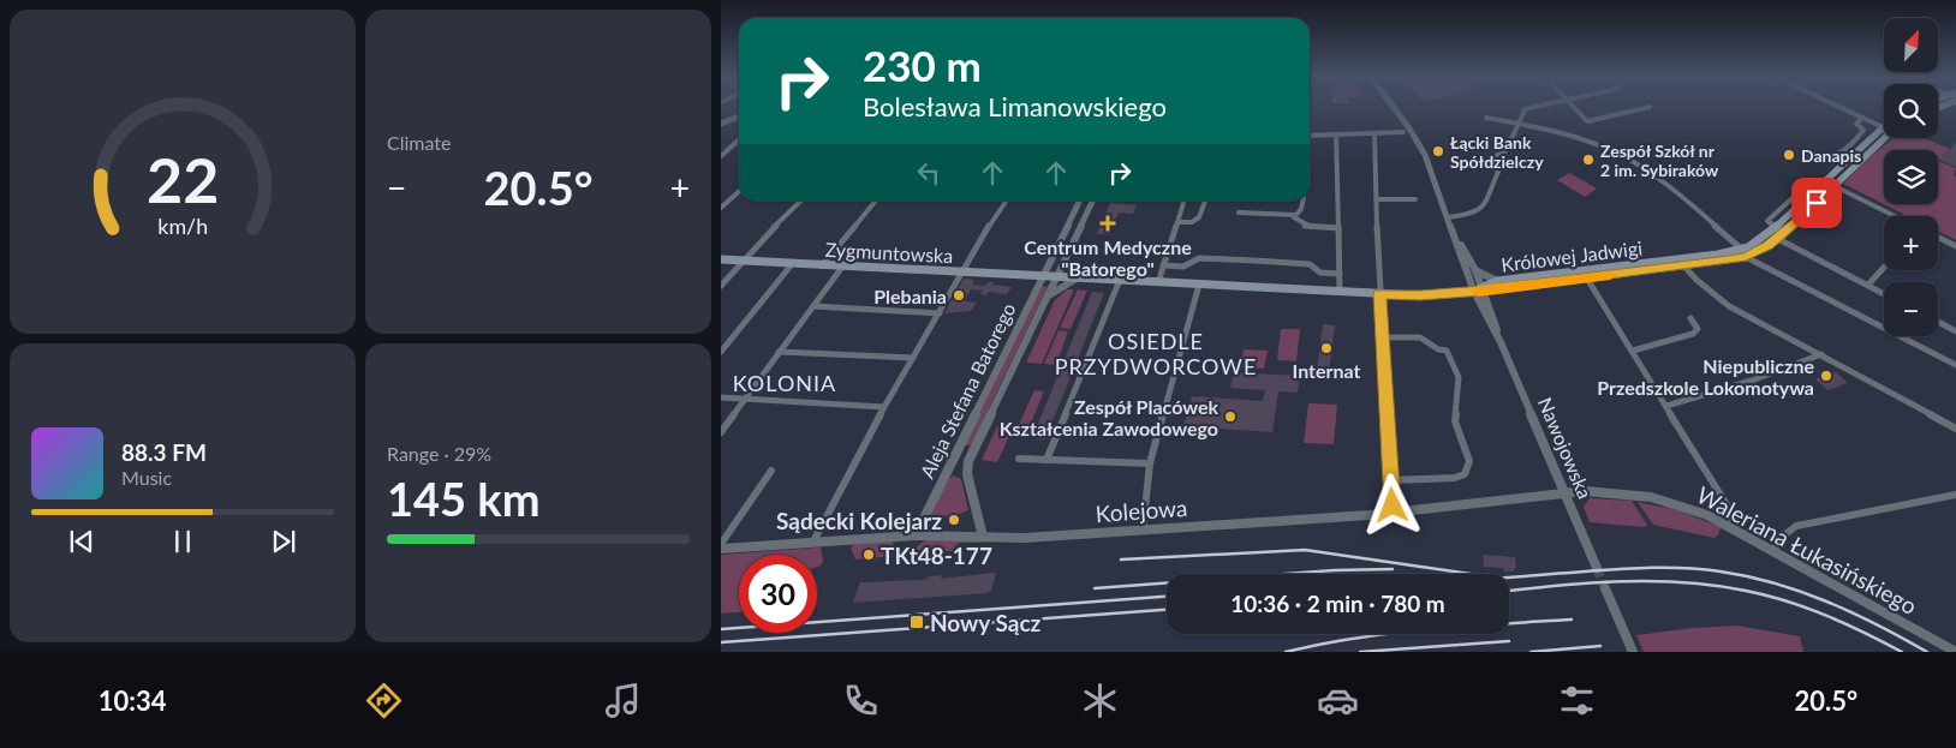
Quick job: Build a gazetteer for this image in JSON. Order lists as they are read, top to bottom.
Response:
{
  "streets": {
    "main road": ["Zygmuntowska", "Królowej Jadwigi"],
    "street": [
      "Aleja Stefana Batorego",
      "Nawojowska",
      "Kolejowa",
      "Waleriana Łukasińskiego"
    ]
  },
  "crossings": [
    ["Zygmuntowska", "Królowej Jadwigi"],
    ["Zygmuntowska", "Aleja Stefana Batorego"],
    ["Królowej Jadwigi", "Nawojowska"],
    ["Aleja Stefana Batorego", "Kolejowa"],
    ["Nawojowska", "Kolejowa"],
    ["Nawojowska", "Waleriana Łukasińskiego"],
    ["Kolejowa", "Waleriana Łukasińskiego"]
  ],
  "districts": ["OSIEDLE PRZYDWORCOWE", "KOLONIA"],
  "places": {
    "other": [
      "Łącki Bank Spółdzielczy",
      "Danapis",
      "Zespół Szkół nr 2 im. Sybiraków",
      "Plebania",
      "Internat",
      "Niepubliczne Przedszkole Lokomotywa",
      "Zespół Placówek Kształcenia Zawodowego",
      "Sądecki Kolejarz",
      "TKt48-177"
    ],
    "health": ["Centrum Medyczne \"Batorego\""],
    "transit": ["Nowy Sącz"]
  },
  "north": "top right",
  "page": {
    "tile": [
      "Climate",
      ["Range · 29%", "145 km"]
    ],
    "map_buttons": ["+", "−"],
    "turn": ["230 m", "Bolesława Limanowskiego"],
    "heat": ["−", "20.5°", "+"],
    "song": ["88.3 FM", "Music"],
    "limit": "30",
    "trip": "10:36 · 2 min · 780 m",
    "tabs": ["10:34", "20.5°"],
    "gauge": ["22", "km/h"]
  }
}
